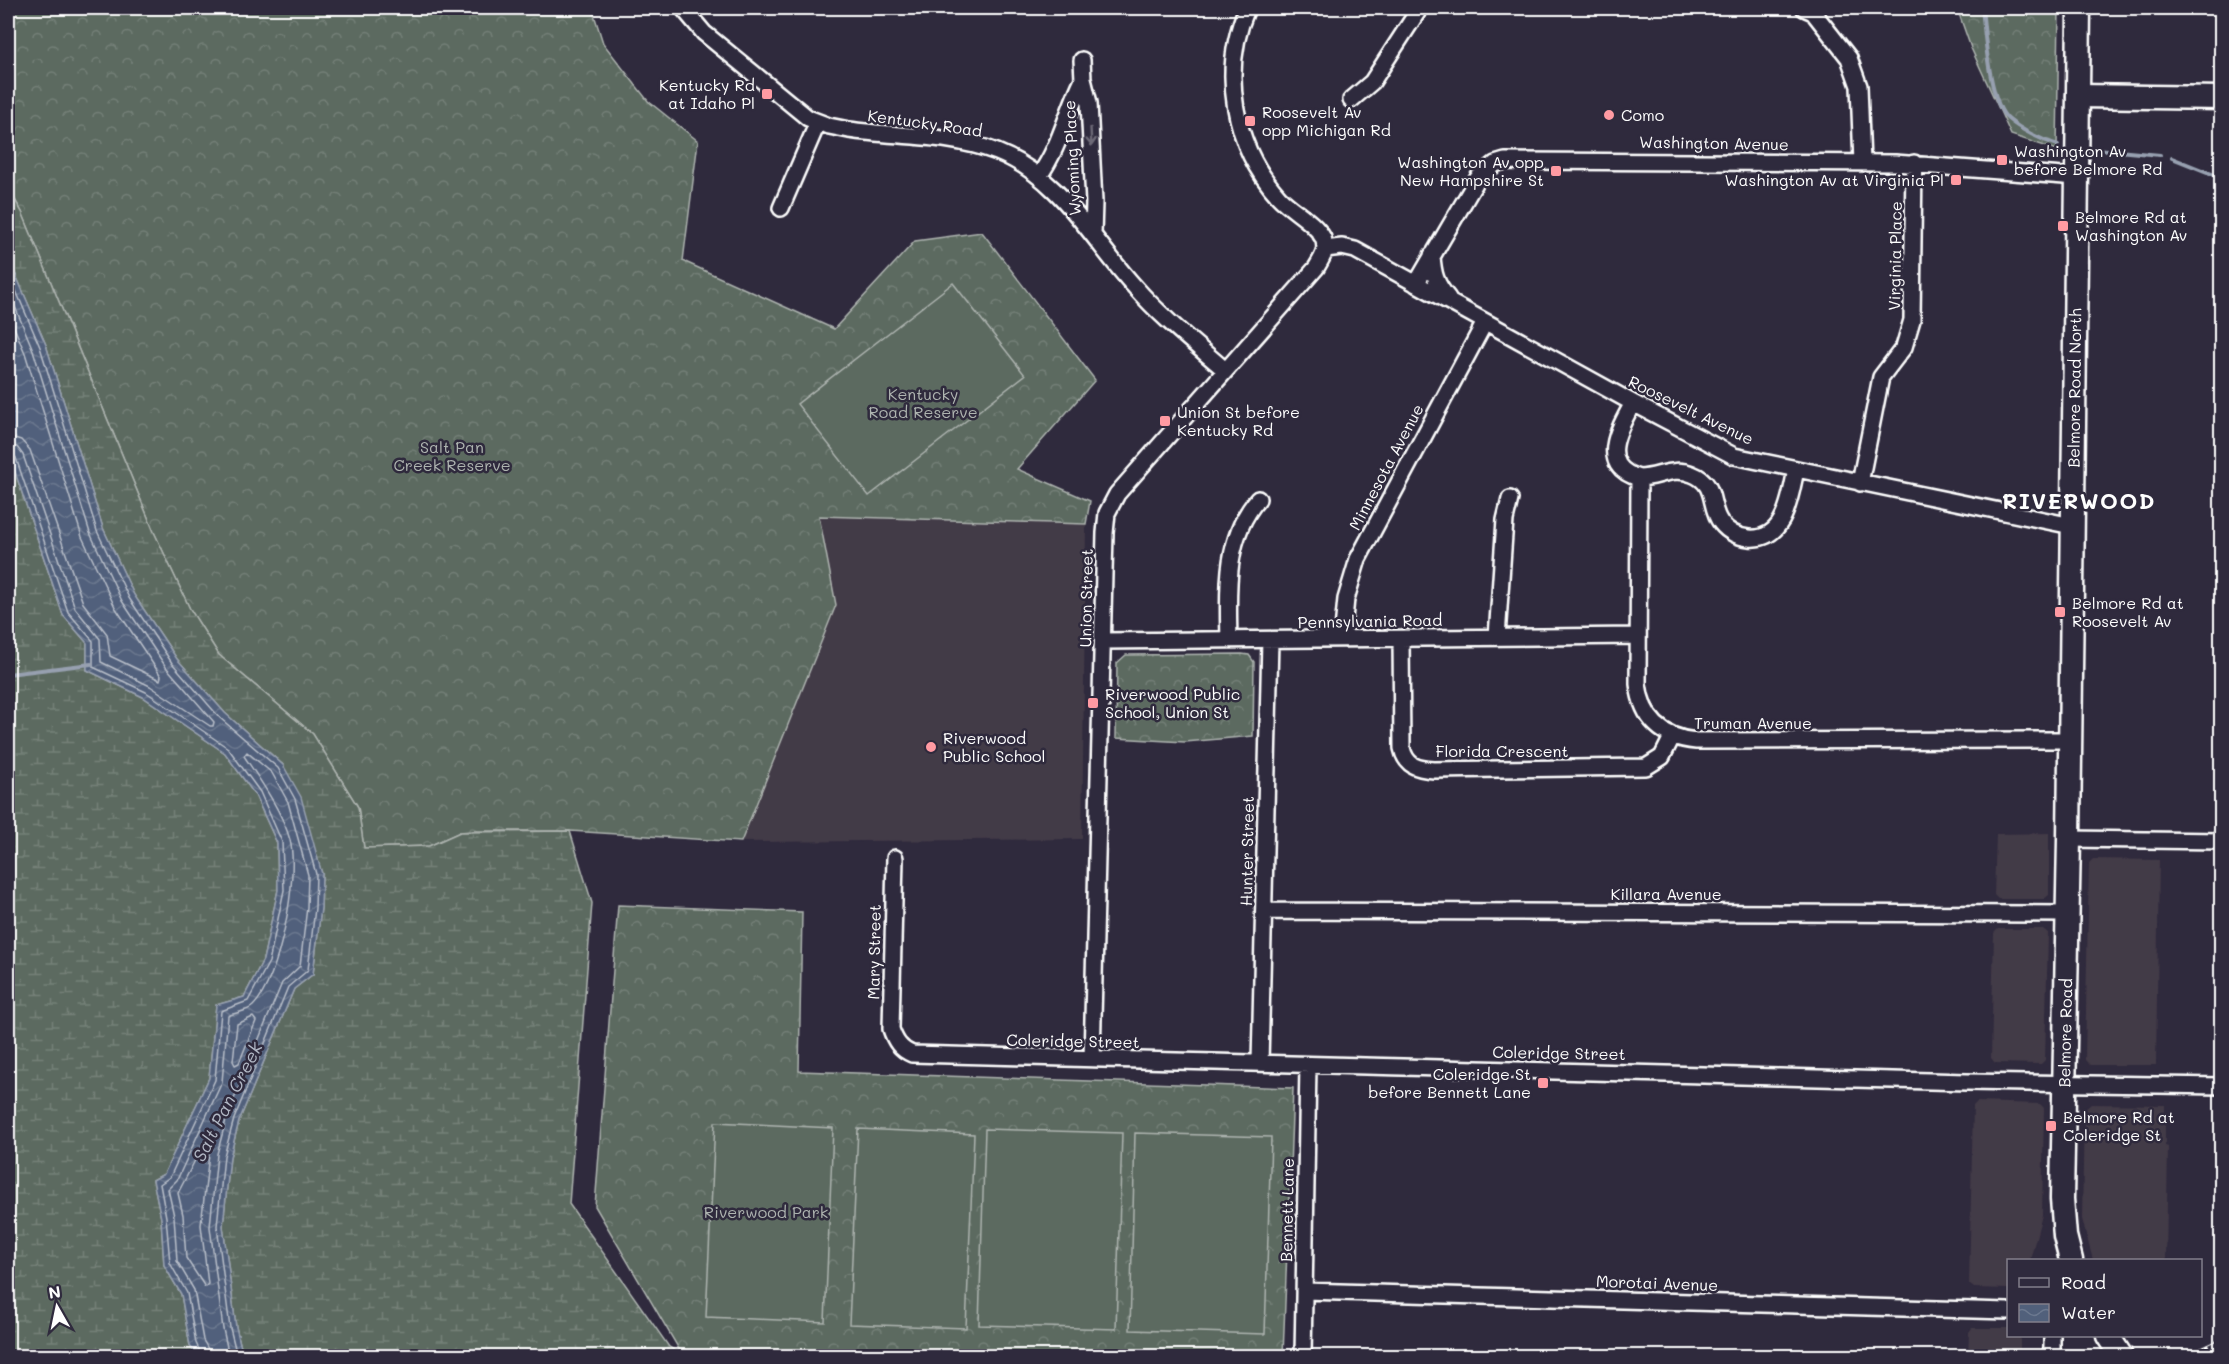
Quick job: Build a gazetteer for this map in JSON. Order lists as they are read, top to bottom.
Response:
{
  "streets": {
    "main road": ["Belmore Road North", "Belmore Road"],
    "street": [
      "Kentucky Road",
      "Washington Avenue",
      "Wyoming Place",
      "Virginia Place",
      "Roosevelt Avenue",
      "Minnesota Avenue",
      "Union Street",
      "Pennsylvania Road",
      "Truman Avenue",
      "Florida Crescent",
      "Hunter Street",
      "Killara Avenue",
      "Mary Street",
      "Coleridge Street",
      "Bennett Lane",
      "Morotai Avenue"
    ]
  },
  "crossings": [
    ["Kentucky Road", "Wyoming Place"],
    ["Kentucky Road", "Union Street"],
    ["Washington Avenue", "Virginia Place"],
    ["Washington Avenue", "Belmore Road North"],
    ["Washington Avenue", "Roosevelt Avenue"],
    ["Virginia Place", "Roosevelt Avenue"],
    ["Belmore Road North", "Roosevelt Avenue"],
    ["Belmore Road North", "Truman Avenue"],
    ["Belmore Road North", "Belmore Road"],
    ["Roosevelt Avenue", "Minnesota Avenue"],
    ["Roosevelt Avenue", "Union Street"],
    ["Minnesota Avenue", "Pennsylvania Road"],
    ["Union Street", "Pennsylvania Road"],
    ["Union Street", "Coleridge Street"],
    ["Pennsylvania Road", "Truman Avenue"],
    ["Pennsylvania Road", "Florida Crescent"],
    ["Pennsylvania Road", "Hunter Street"],
    ["Truman Avenue", "Florida Crescent"],
    ["Hunter Street", "Killara Avenue"],
    ["Hunter Street", "Coleridge Street"],
    ["Killara Avenue", "Belmore Road"],
    ["Mary Street", "Coleridge Street"],
    ["Belmore Road", "Coleridge Street"],
    ["Coleridge Street", "Bennett Lane"],
    ["Bennett Lane", "Morotai Avenue"]
  ],
  "one_way": ["Wyoming Place"],
  "districts": ["RIVERWOOD"],
  "water": ["Salt Pan Creek"],
  "parks": ["Kentucky Road Reserve", "Salt Pan Creek Reserve", "Riverwood Park"],
  "places": {
    "transit": [
      "Kentucky Rd at Idaho Pl",
      "Roosevelt Av opp Michigan Rd",
      "Washington Av before Belmore Rd",
      "Washington Av opp New Hampshire St",
      "Washington Av at Virginia Pl",
      "Belmore Rd at Washington Av",
      "Union St before Kentucky Rd",
      "Belmore Rd at Roosevelt Av",
      "Riverwood Public School, Union St",
      "Coleridge St before Bennett Lane",
      "Belmore Rd at Coleridge St"
    ],
    "other": ["Como", "Riverwood Public School"]
  },
  "legend": ["Road", "Water"],
  "north": "top"
}
